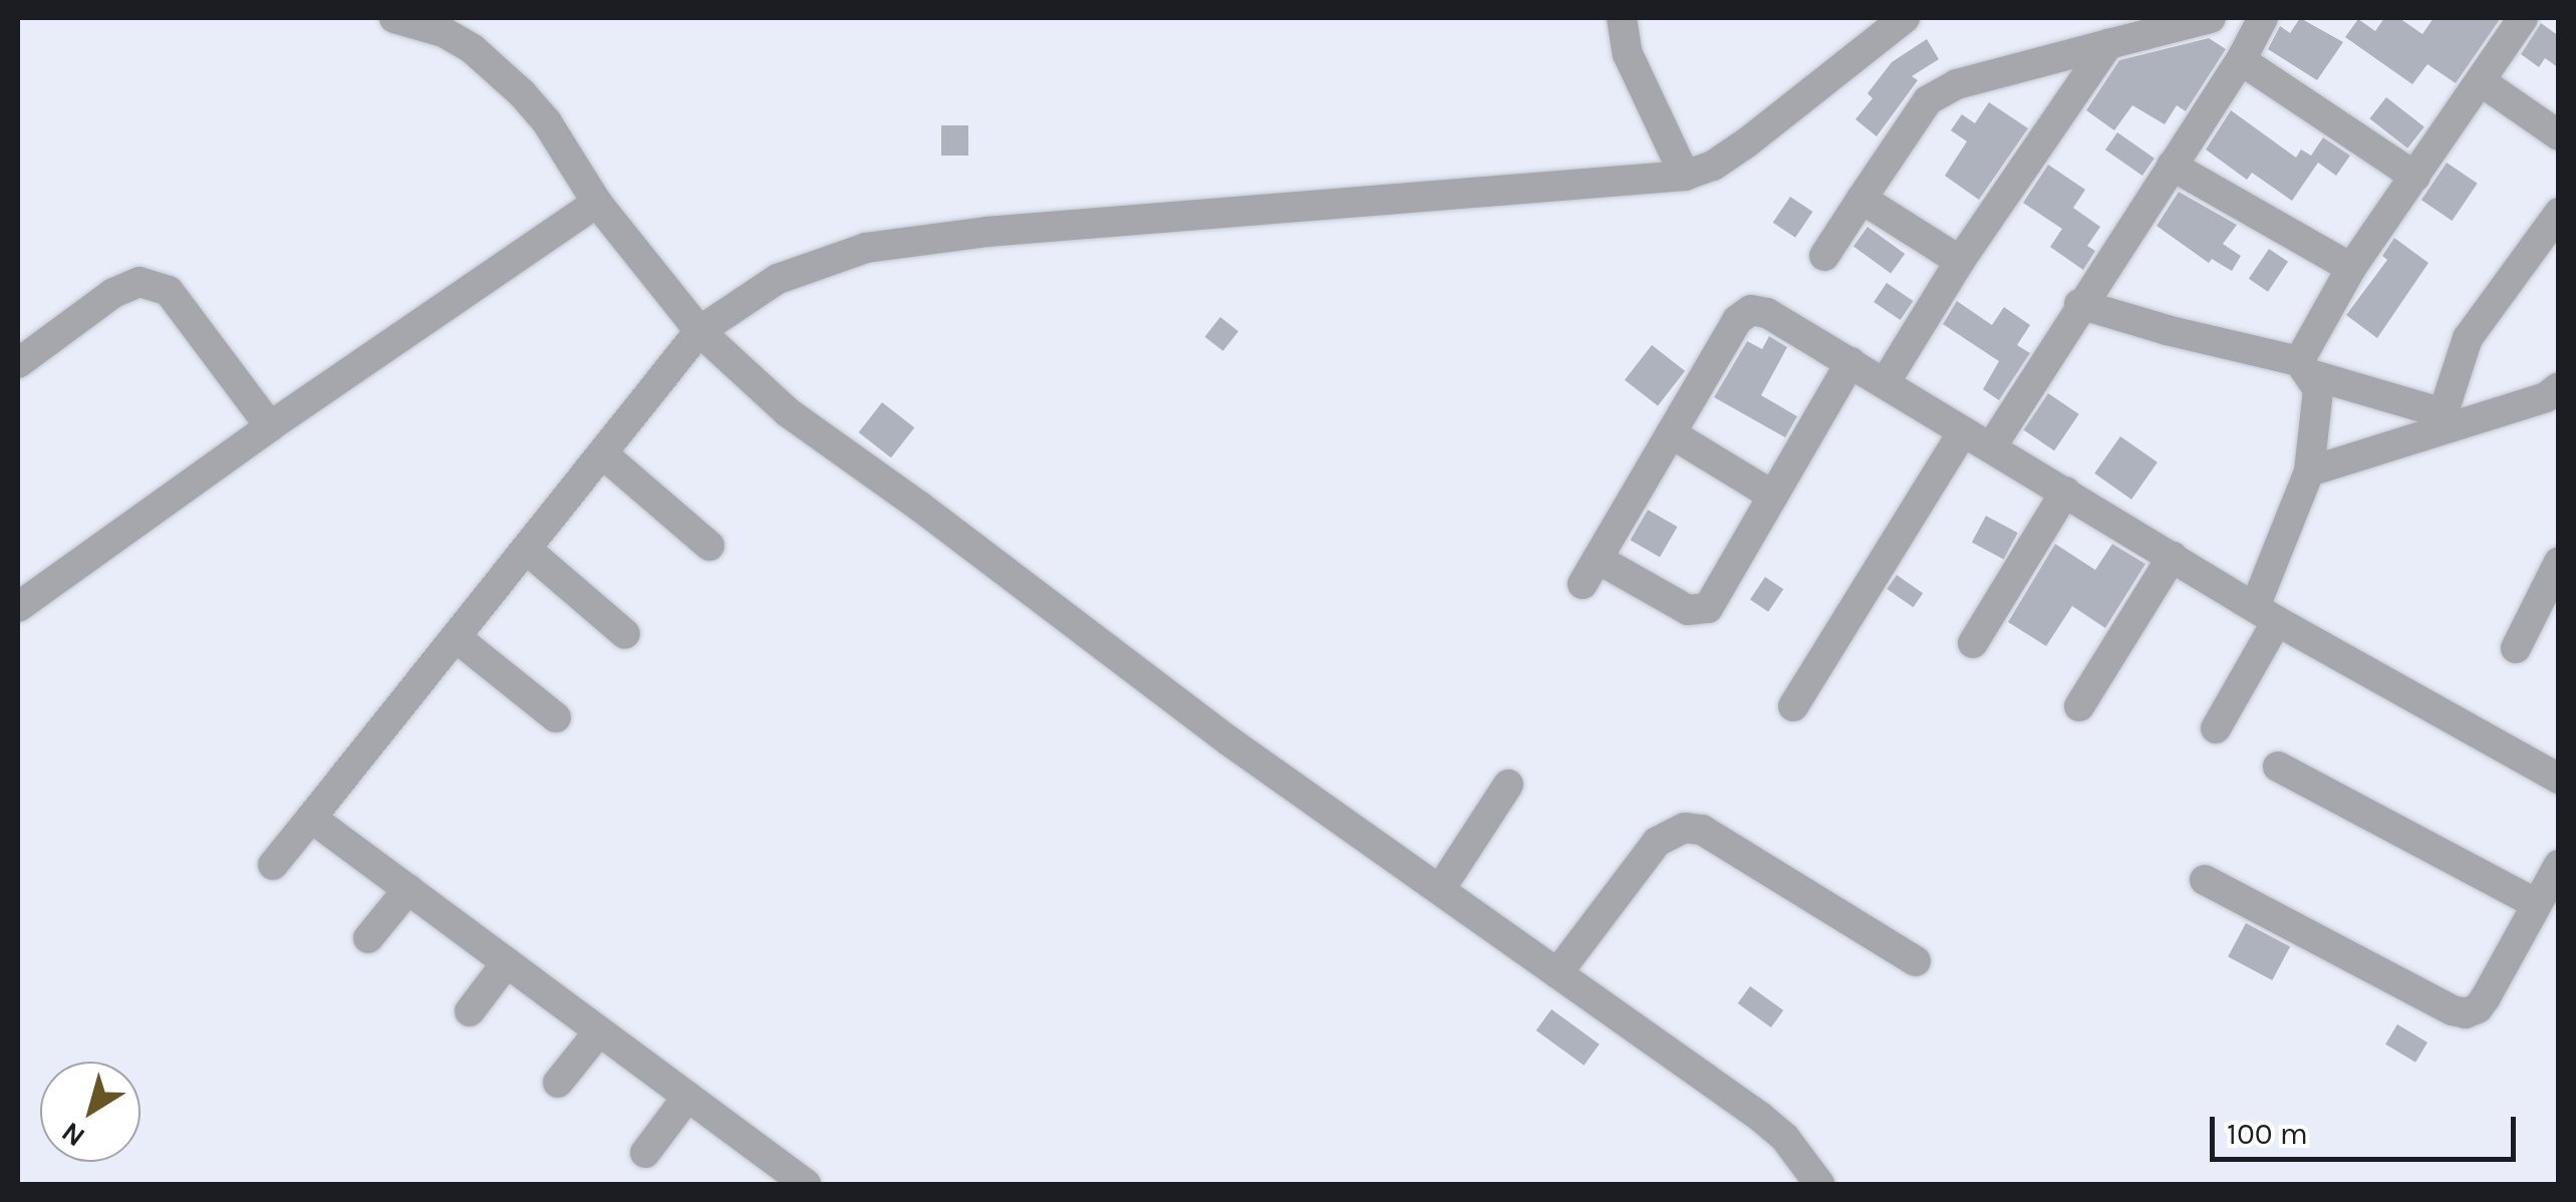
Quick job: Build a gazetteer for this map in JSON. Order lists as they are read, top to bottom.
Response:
{
  "scale_bar": "100 m",
  "north": "bottom left"
}
